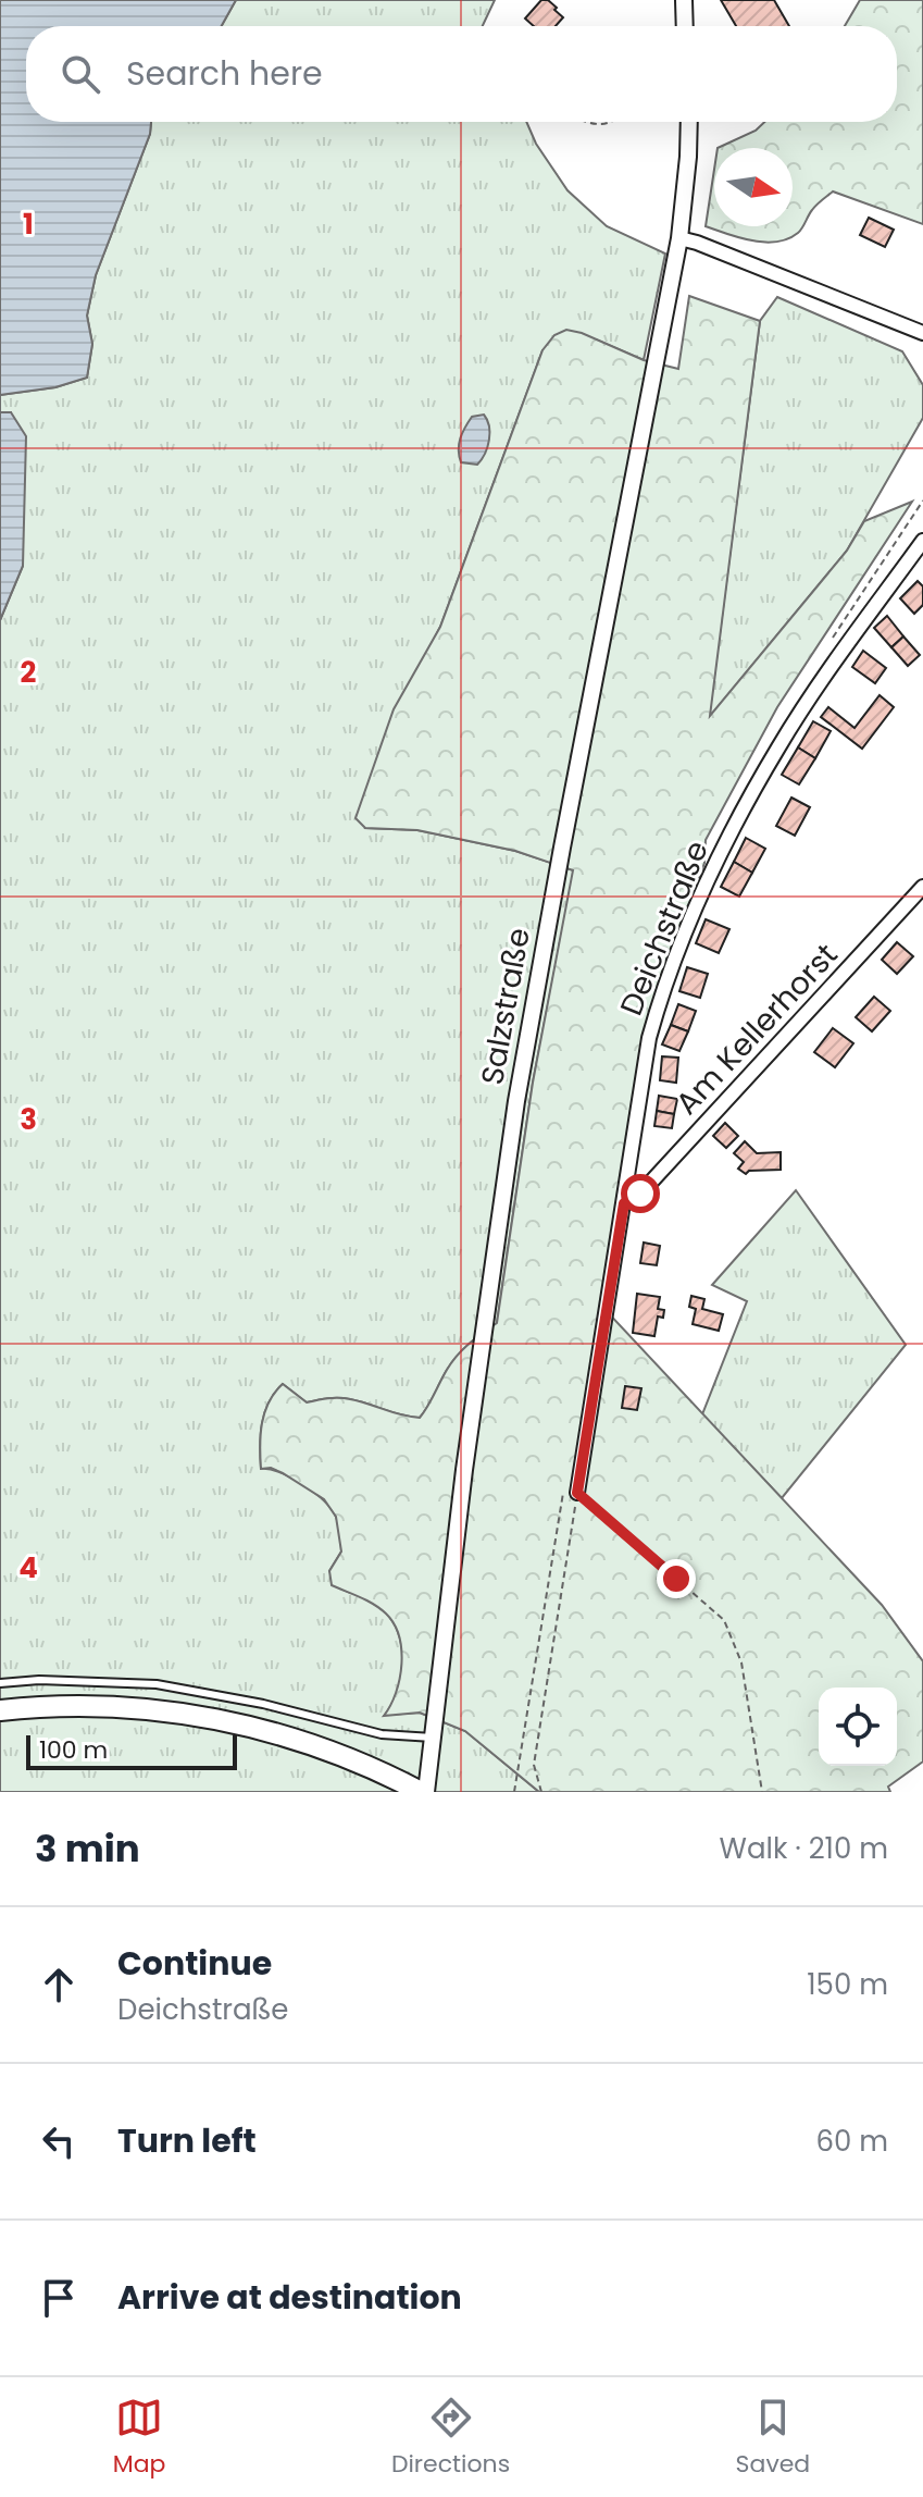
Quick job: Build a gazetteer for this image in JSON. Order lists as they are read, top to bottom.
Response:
{
  "streets": {
    "street": ["Deichstraße", "Salzstraße", "Am Kellerhorst"]
  },
  "crossings": [
    ["Deichstraße", "Am Kellerhorst"]
  ],
  "scale_bar": "100 m",
  "north": "right",
  "page": {
    "search": "Search here",
    "scale": "100 m",
    "heading": ["3 min", "Walk · 210 m"],
    "list": [
      ["Continue", "Deichstraße", "150 m"],
      ["Turn left", "60 m"],
      "Arrive at destination"
    ],
    "nav": ["Map", "Directions", "Saved"]
  },
  "grid": {
    "rows": [
      "1",
      "2",
      "3",
      "4"
    ]
  }
}
